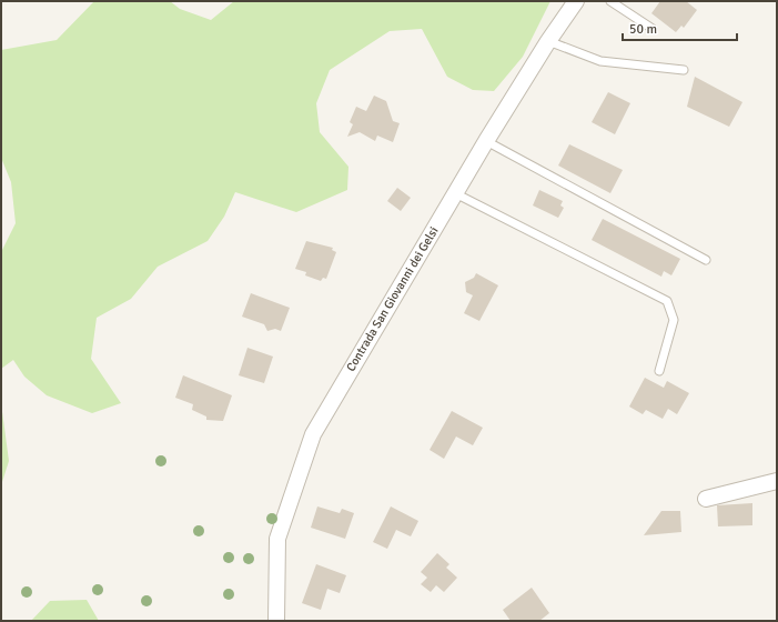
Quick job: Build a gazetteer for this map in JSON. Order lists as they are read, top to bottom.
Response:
{
  "streets": {
    "street": ["Contrada San Giovanni dei Gelsi"]
  },
  "scale_bar": "50 m"
}
